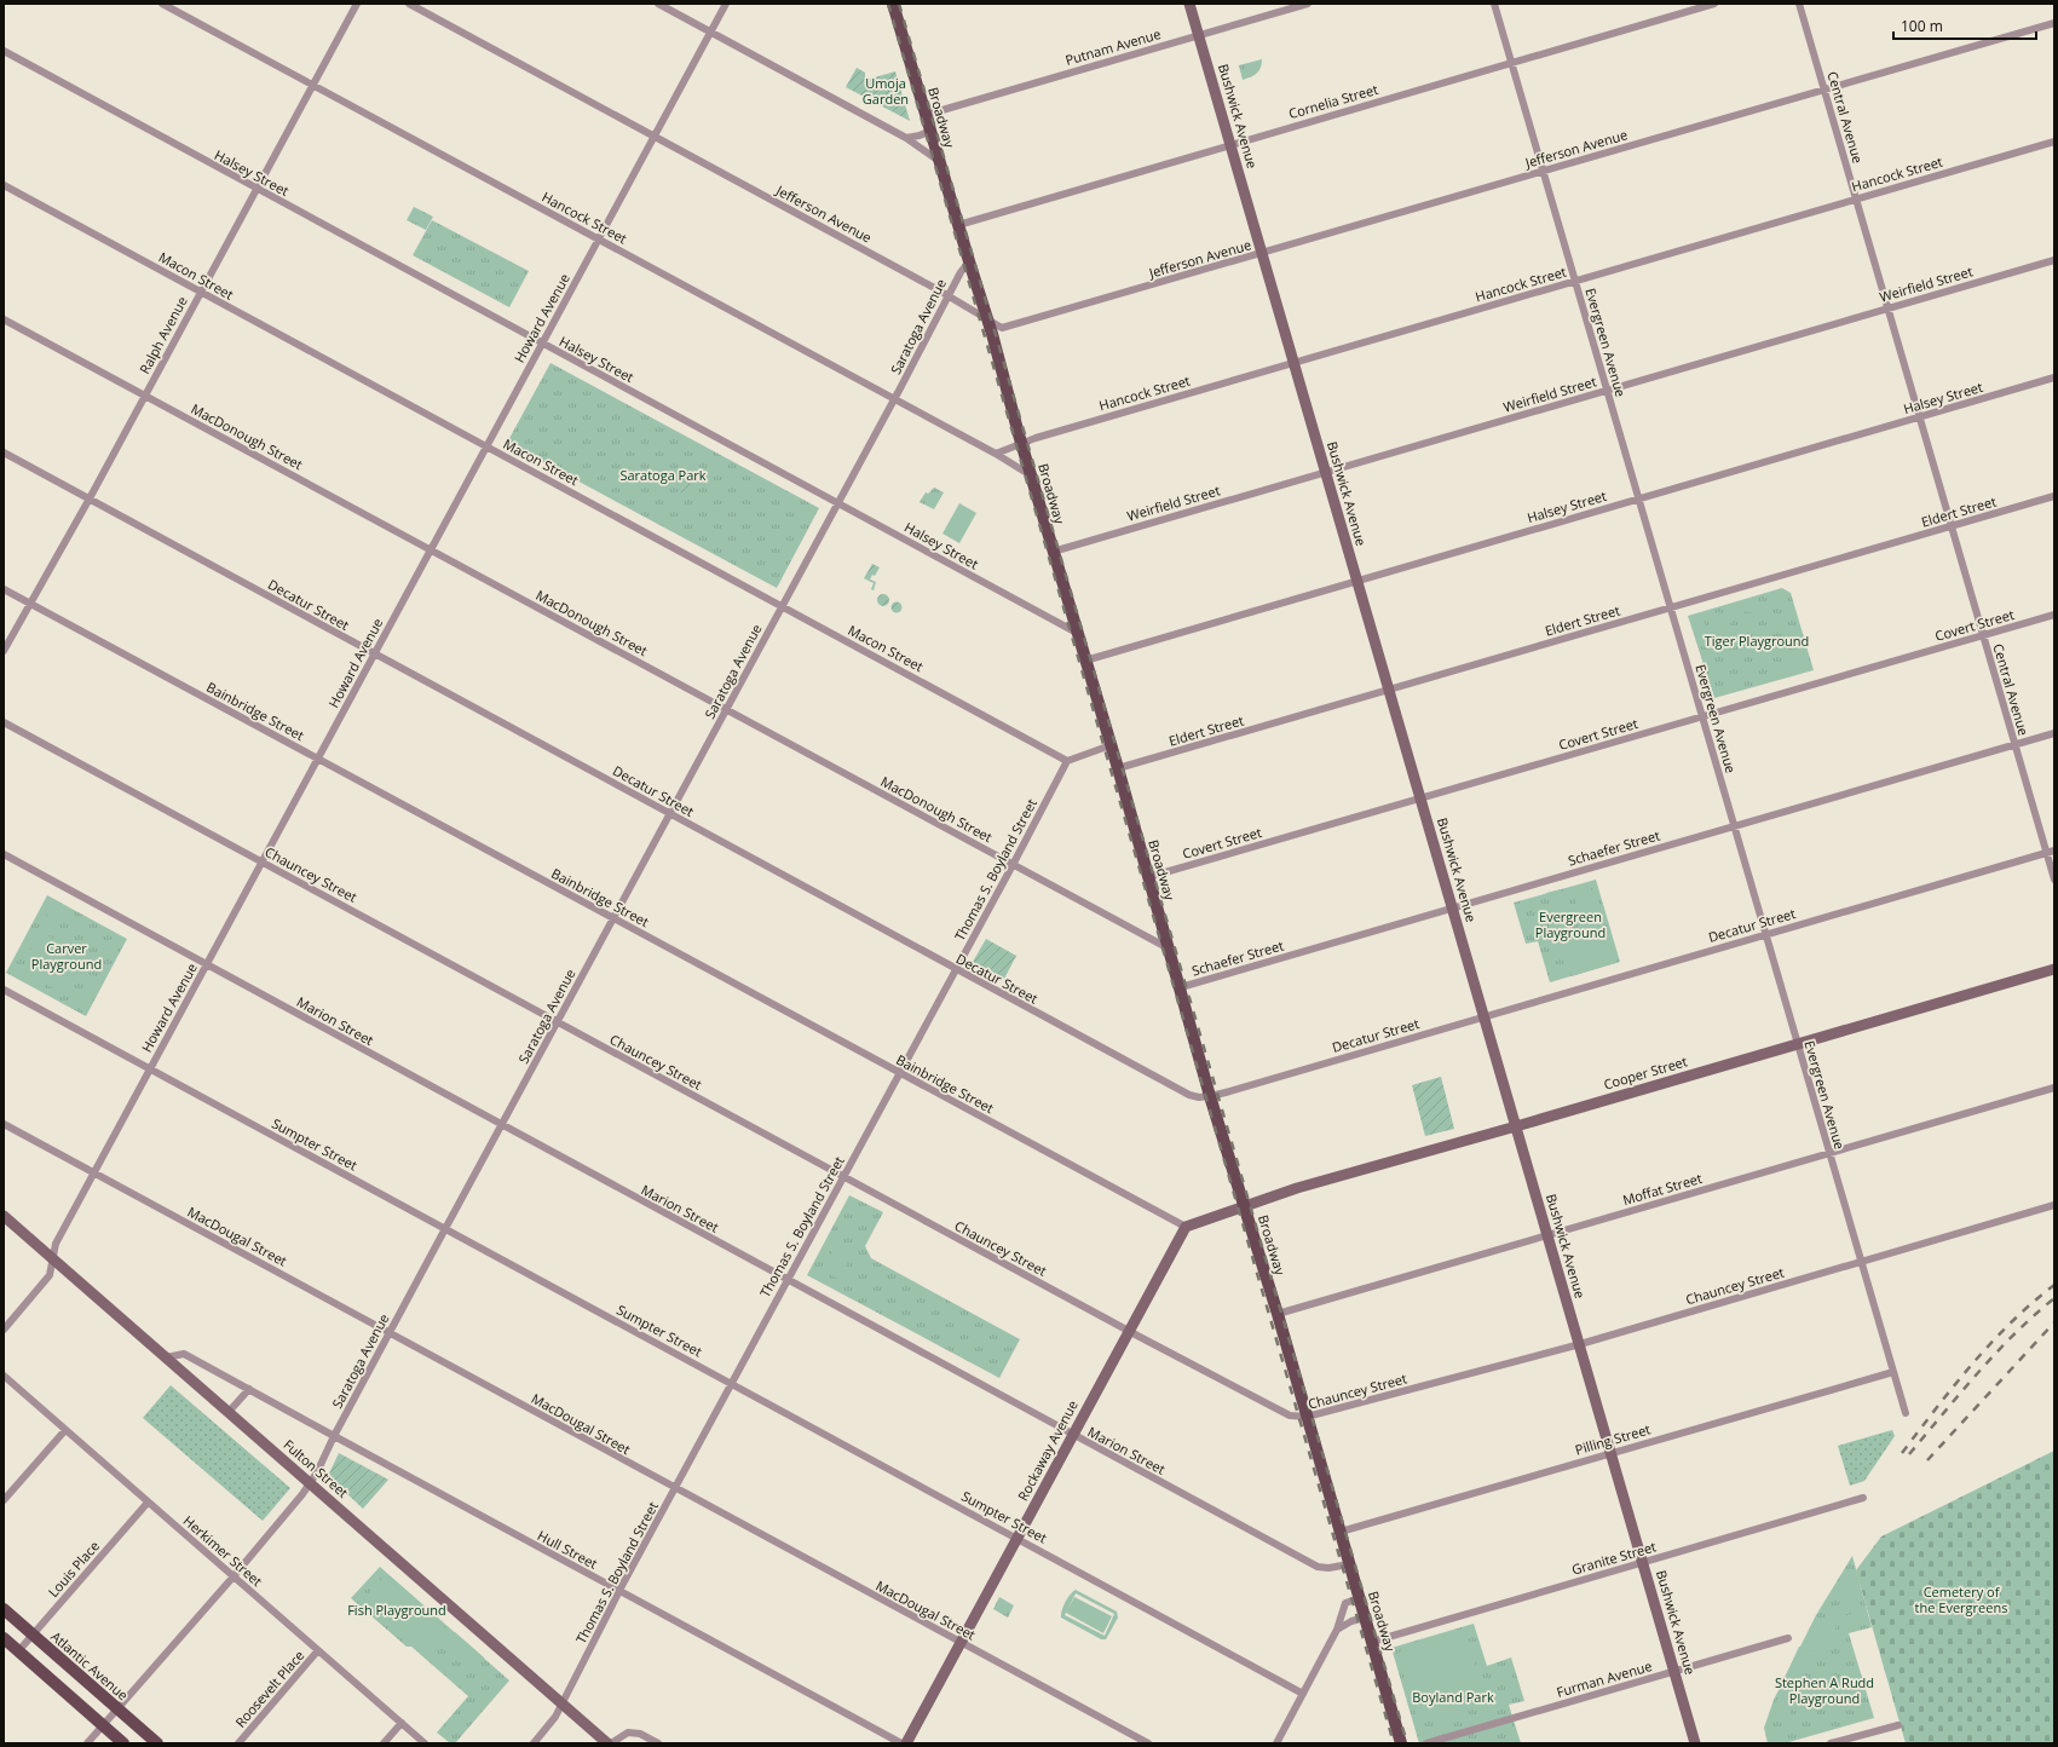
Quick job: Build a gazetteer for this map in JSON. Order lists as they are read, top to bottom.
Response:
{
  "streets": {
    "main road": [
      "Bushwick Avenue",
      "Broadway",
      "Cooper Street",
      "Rockaway Avenue",
      "Fulton Street",
      "Atlantic Avenue"
    ],
    "street": [
      "Putnam Avenue",
      "Cornelia Street",
      "Central Avenue",
      "Jefferson Avenue",
      "Halsey Street",
      "Hancock Street",
      "Macon Street",
      "Weirfield Street",
      "Howard Avenue",
      "Saratoga Avenue",
      "Ralph Avenue",
      "Evergreen Avenue",
      "MacDonough Street",
      "Eldert Street",
      "Decatur Street",
      "Covert Street",
      "Bainbridge Street",
      "Schaefer Street",
      "Thomas S. Boyland Street",
      "Chauncey Street",
      "Marion Street",
      "Sumpter Street",
      "Moffat Street",
      "MacDougal Street",
      "Pilling Street",
      "Hull Street",
      "Herkimer Street",
      "Granite Street",
      "Louis Place",
      "Furman Avenue",
      "Roosevelt Place"
    ]
  },
  "crossings": [
    ["Putnam Avenue", "Bushwick Avenue"],
    ["Putnam Avenue", "Broadway"],
    ["Cornelia Street", "Bushwick Avenue"],
    ["Cornelia Street", "Broadway"],
    ["Cornelia Street", "Evergreen Avenue"],
    ["Bushwick Avenue", "Jefferson Avenue"],
    ["Bushwick Avenue", "Halsey Street"],
    ["Bushwick Avenue", "Hancock Street"],
    ["Bushwick Avenue", "Weirfield Street"],
    ["Bushwick Avenue", "Eldert Street"],
    ["Bushwick Avenue", "Decatur Street"],
    ["Bushwick Avenue", "Covert Street"],
    ["Bushwick Avenue", "Schaefer Street"],
    ["Bushwick Avenue", "Chauncey Street"],
    ["Bushwick Avenue", "Cooper Street"],
    ["Bushwick Avenue", "Moffat Street"],
    ["Bushwick Avenue", "Pilling Street"],
    ["Bushwick Avenue", "Granite Street"],
    ["Bushwick Avenue", "Furman Avenue"],
    ["Broadway", "Jefferson Avenue"],
    ["Broadway", "Halsey Street"],
    ["Broadway", "Hancock Street"],
    ["Broadway", "Weirfield Street"],
    ["Broadway", "Saratoga Avenue"],
    ["Broadway", "MacDonough Street"],
    ["Broadway", "Eldert Street"],
    ["Broadway", "Decatur Street"],
    ["Broadway", "Covert Street"],
    ["Broadway", "Schaefer Street"],
    ["Broadway", "Chauncey Street"],
    ["Broadway", "Marion Street"],
    ["Broadway", "Cooper Street"],
    ["Broadway", "Moffat Street"],
    ["Broadway", "Pilling Street"],
    ["Broadway", "Granite Street"],
    ["Central Avenue", "Jefferson Avenue"],
    ["Central Avenue", "Halsey Street"],
    ["Central Avenue", "Hancock Street"],
    ["Central Avenue", "Weirfield Street"],
    ["Central Avenue", "Eldert Street"],
    ["Central Avenue", "Decatur Street"],
    ["Central Avenue", "Covert Street"],
    ["Central Avenue", "Schaefer Street"],
    ["Jefferson Avenue", "Howard Avenue"],
    ["Jefferson Avenue", "Saratoga Avenue"],
    ["Jefferson Avenue", "Evergreen Avenue"],
    ["Halsey Street", "Howard Avenue"],
    ["Halsey Street", "Saratoga Avenue"],
    ["Halsey Street", "Ralph Avenue"],
    ["Halsey Street", "Evergreen Avenue"],
    ["Hancock Street", "Howard Avenue"],
    ["Hancock Street", "Saratoga Avenue"],
    ["Hancock Street", "Ralph Avenue"],
    ["Hancock Street", "Evergreen Avenue"],
    ["Macon Street", "Howard Avenue"],
    ["Macon Street", "Saratoga Avenue"],
    ["Macon Street", "Ralph Avenue"],
    ["Macon Street", "Thomas S. Boyland Street"],
    ["Weirfield Street", "Evergreen Avenue"],
    ["Howard Avenue", "MacDonough Street"],
    ["Howard Avenue", "Decatur Street"],
    ["Howard Avenue", "Bainbridge Street"],
    ["Howard Avenue", "Chauncey Street"],
    ["Howard Avenue", "Marion Street"],
    ["Howard Avenue", "Sumpter Street"],
    ["Howard Avenue", "MacDougal Street"],
    ["Howard Avenue", "Fulton Street"],
    ["Saratoga Avenue", "MacDonough Street"],
    ["Saratoga Avenue", "Decatur Street"],
    ["Saratoga Avenue", "Bainbridge Street"],
    ["Saratoga Avenue", "Chauncey Street"],
    ["Saratoga Avenue", "Marion Street"],
    ["Saratoga Avenue", "Sumpter Street"],
    ["Saratoga Avenue", "MacDougal Street"],
    ["Saratoga Avenue", "Fulton Street"],
    ["Saratoga Avenue", "Hull Street"],
    ["Saratoga Avenue", "Herkimer Street"],
    ["Saratoga Avenue", "Atlantic Avenue"],
    ["Ralph Avenue", "MacDonough Street"],
    ["Ralph Avenue", "Decatur Street"],
    ["Ralph Avenue", "Bainbridge Street"],
    ["Evergreen Avenue", "Eldert Street"],
    ["Evergreen Avenue", "Decatur Street"],
    ["Evergreen Avenue", "Covert Street"],
    ["Evergreen Avenue", "Schaefer Street"],
    ["Evergreen Avenue", "Chauncey Street"],
    ["Evergreen Avenue", "Cooper Street"],
    ["Evergreen Avenue", "Moffat Street"],
    ["Evergreen Avenue", "Pilling Street"],
    ["MacDonough Street", "Thomas S. Boyland Street"],
    ["Decatur Street", "Thomas S. Boyland Street"],
    ["Bainbridge Street", "Thomas S. Boyland Street"],
    ["Bainbridge Street", "Rockaway Avenue"],
    ["Thomas S. Boyland Street", "Chauncey Street"],
    ["Thomas S. Boyland Street", "Marion Street"],
    ["Thomas S. Boyland Street", "Sumpter Street"],
    ["Thomas S. Boyland Street", "MacDougal Street"],
    ["Thomas S. Boyland Street", "Fulton Street"],
    ["Thomas S. Boyland Street", "Hull Street"],
    ["Chauncey Street", "Rockaway Avenue"],
    ["Marion Street", "Rockaway Avenue"],
    ["Sumpter Street", "Rockaway Avenue"],
    ["MacDougal Street", "Rockaway Avenue"],
    ["Fulton Street", "Hull Street"],
    ["Herkimer Street", "Louis Place"],
    ["Herkimer Street", "Roosevelt Place"],
    ["Louis Place", "Atlantic Avenue"]
  ],
  "parks": [
    "Umoja Garden",
    "Saratoga Park",
    "Tiger Playground",
    "Evergreen Playground",
    "Carver Playground",
    "Cemetery of the Evergreens",
    "Fish Playground",
    "Stephen A Rudd Playground",
    "Boyland Park"
  ],
  "scale_bar": "100 m"
}
